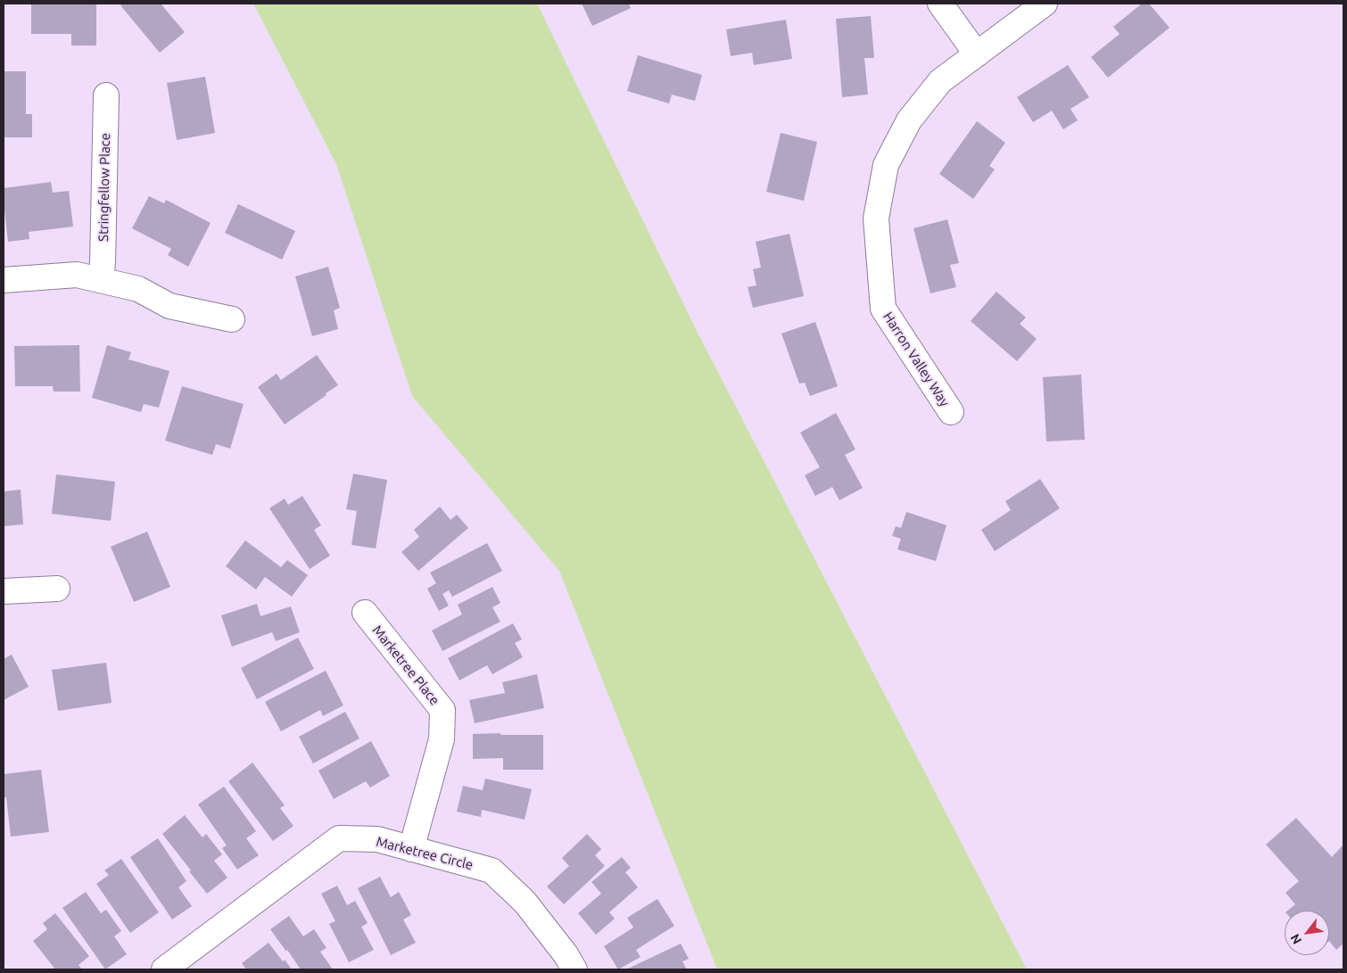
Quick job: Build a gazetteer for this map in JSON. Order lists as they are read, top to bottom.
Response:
{
  "streets": {
    "street": [
      "Stringfellow Place",
      "Harron Valley Way",
      "Marketree Place",
      "Marketree Circle"
    ]
  },
  "crossings": [
    ["Marketree Place", "Marketree Circle"]
  ],
  "north": "bottom left"
}
